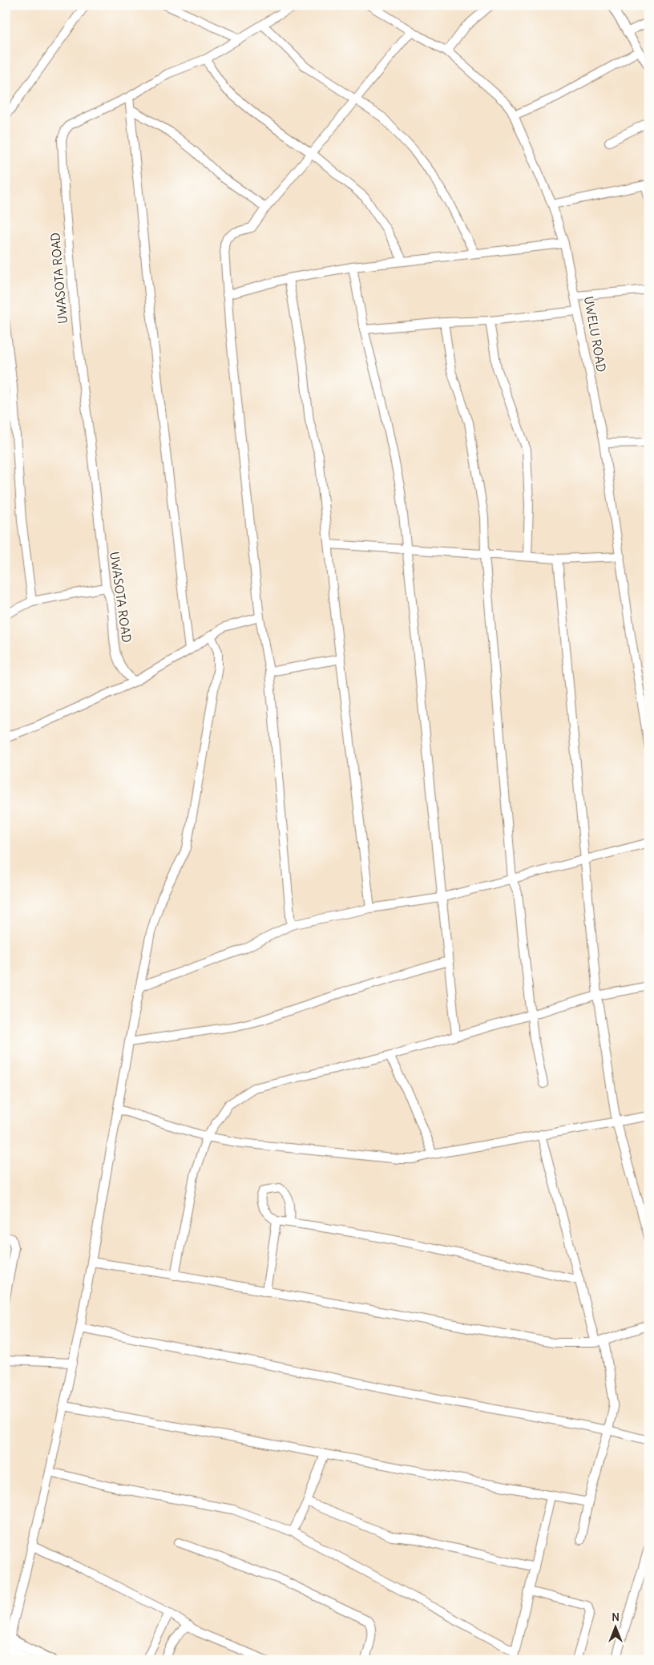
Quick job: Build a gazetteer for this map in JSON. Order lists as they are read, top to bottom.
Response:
{
  "streets": {
    "street": ["UWASOTA ROAD", "UWELU ROAD"]
  },
  "north": "top"
}
